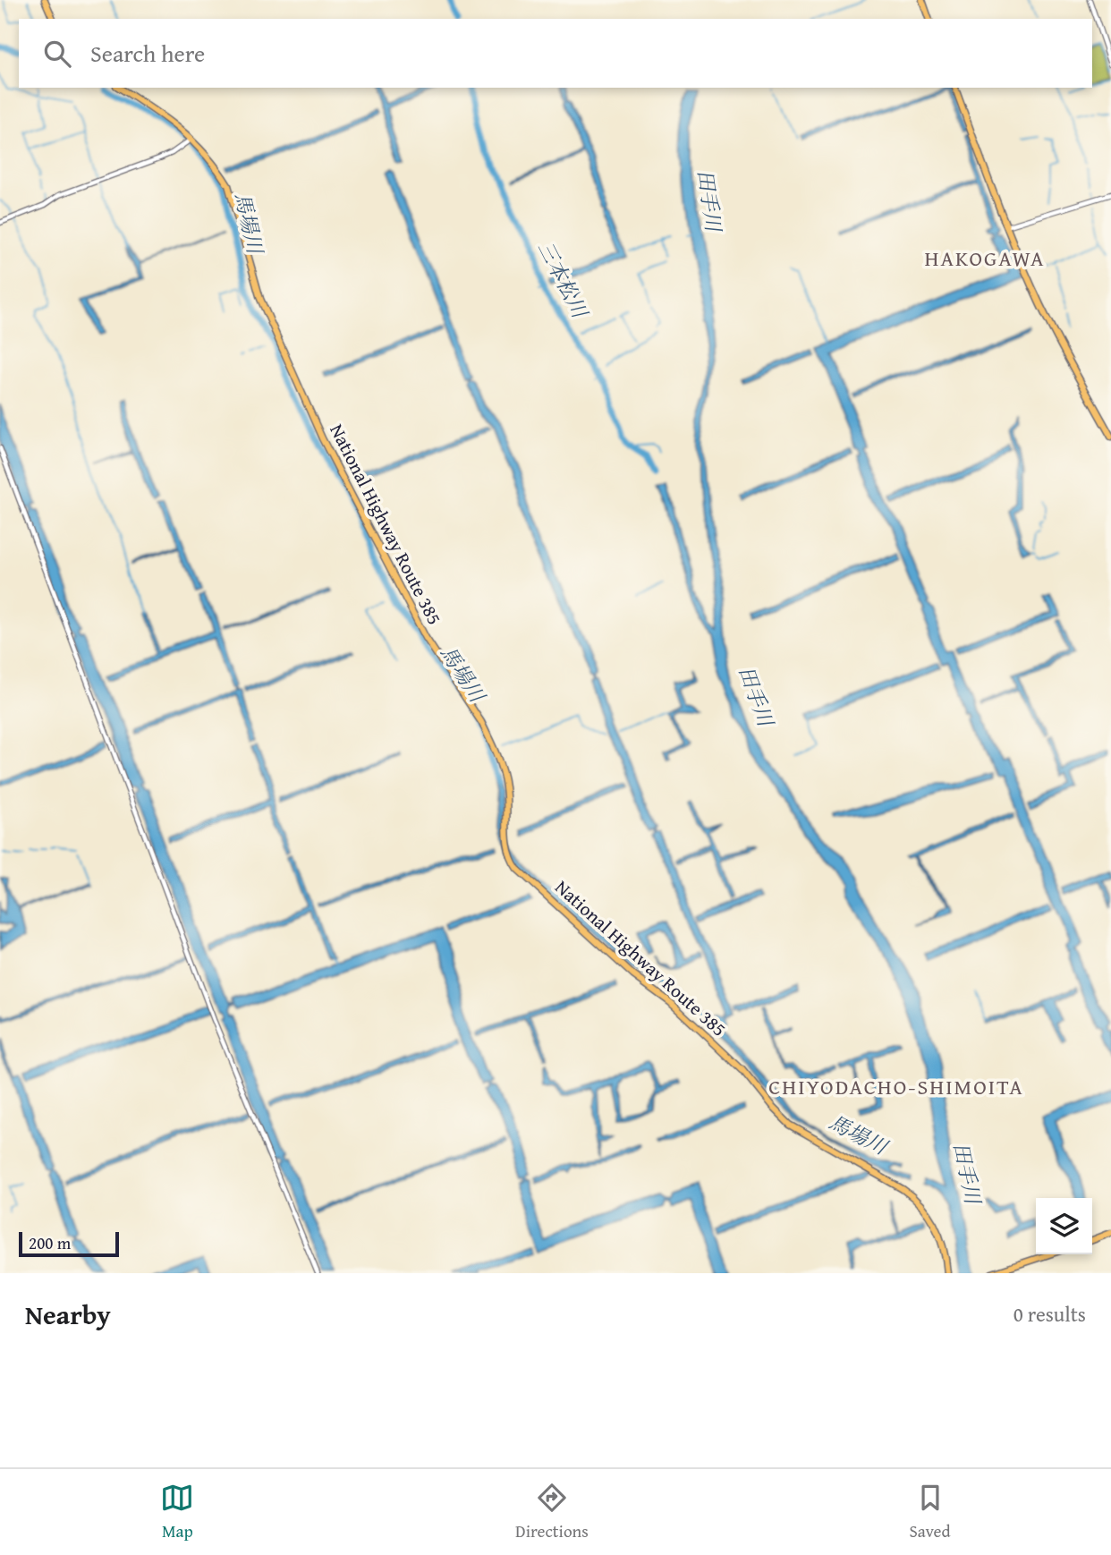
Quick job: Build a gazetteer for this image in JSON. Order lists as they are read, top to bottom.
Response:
{
  "streets": {
    "highway": ["National Highway Route 385"]
  },
  "districts": ["HAKOGAWA", "CHIYODACHO-SHIMOITA"],
  "water": ["田手川", "馬場川", "三本松川"],
  "scale_bar": "200 m",
  "page": {
    "search": "Search here",
    "scale": "200 m",
    "heading": ["Nearby", "0 results"],
    "nav": ["Map", "Directions", "Saved"]
  }
}
